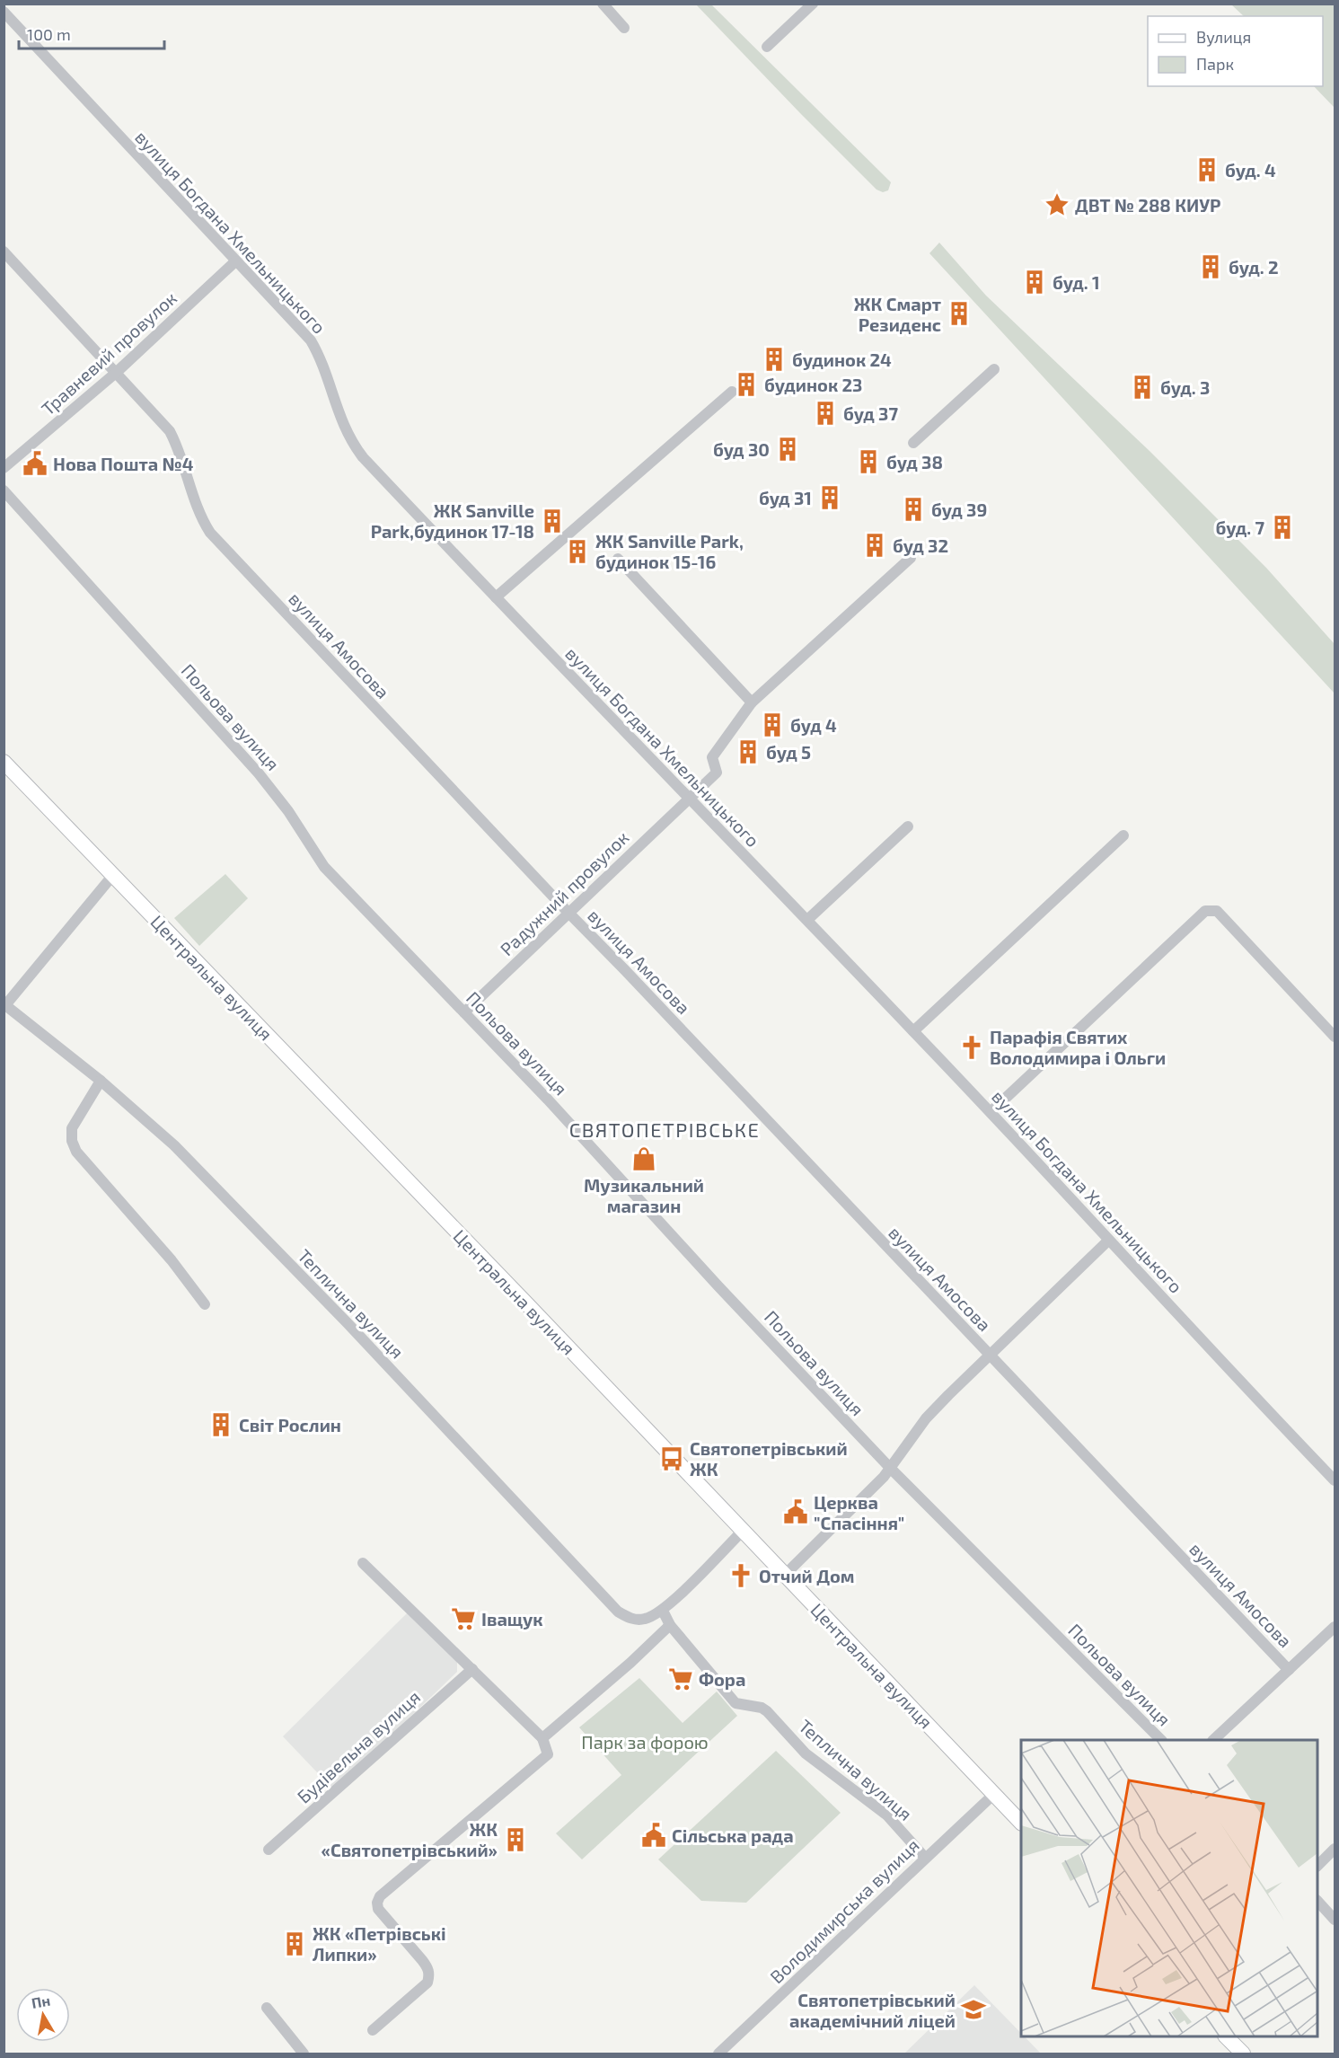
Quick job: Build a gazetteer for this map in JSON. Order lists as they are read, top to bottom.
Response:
{
  "streets": {
    "main road": ["Центральна вулиця"],
    "street": [
      "вулиця Богдана Хмельницького",
      "Травневий провулок",
      "вулиця Амосова",
      "Польова вулиця",
      "Радужний провулок",
      "Теплична вулиця",
      "Будівельна вулиця",
      "Володимирська вулиця"
    ]
  },
  "crossings": [
    ["вулиця Богдана Хмельницького", "Травневий провулок"],
    ["вулиця Богдана Хмельницького", "Радужний провулок"],
    ["Травневий провулок", "вулиця Амосова"],
    ["вулиця Амосова", "Радужний провулок"],
    ["Польова вулиця", "Радужний провулок"],
    ["Центральна вулиця", "Теплична вулиця"],
    ["Центральна вулиця", "Володимирська вулиця"],
    ["Теплична вулиця", "Володимирська вулиця"]
  ],
  "districts": ["СВЯТОПЕТРІВСЬКЕ"],
  "parks": ["Парк за форою"],
  "places": {
    "building": [
      "буд. 4",
      "буд. 2",
      "буд. 1",
      "ЖК Смарт Резиденс",
      "будинок 24",
      "будинок 23",
      "буд. 3",
      "буд 37",
      "буд 30",
      "буд 38",
      "буд 31",
      "буд 39",
      "ЖК Sanville Park,будинок 17-18",
      "буд. 7",
      "буд 32",
      "ЖК Sanville Park, будинок 15-16",
      "буд 4",
      "буд 5",
      "Світ Рослин",
      "ЖК «Святопетрівський»",
      "ЖК «Петрівські Липки»"
    ],
    "place": ["ДВТ № 288 КИУР"],
    "public building": ["Нова Пошта №4", "Церква \"Спасіння\"", "Сільська рада"],
    "church": ["Парафія Святих Володимира і Ольги", "Отчий Дом"],
    "shop": ["Музикальний магазин"],
    "bus stop": ["Святопетрівський ЖК"],
    "supermarket": ["Іващук", "Фора"],
    "school or university": ["Святопетрівський академічний ліцей"]
  },
  "legend": ["Вулиця", "Парк"],
  "scale_bar": "100 m",
  "north": "top"
}
